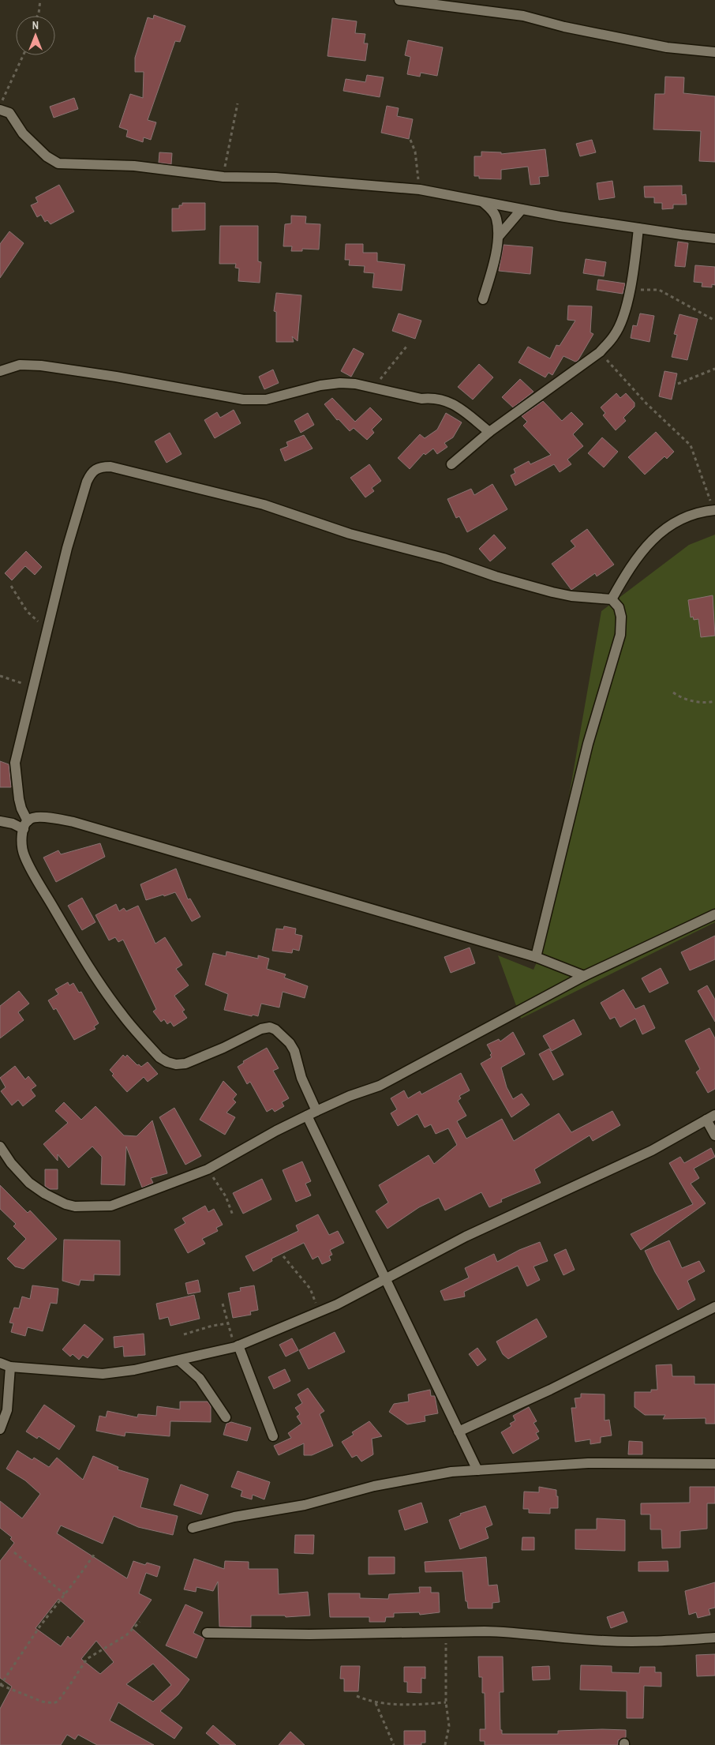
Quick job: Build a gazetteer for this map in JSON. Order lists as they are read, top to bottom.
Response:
{
  "north": "top"
}
